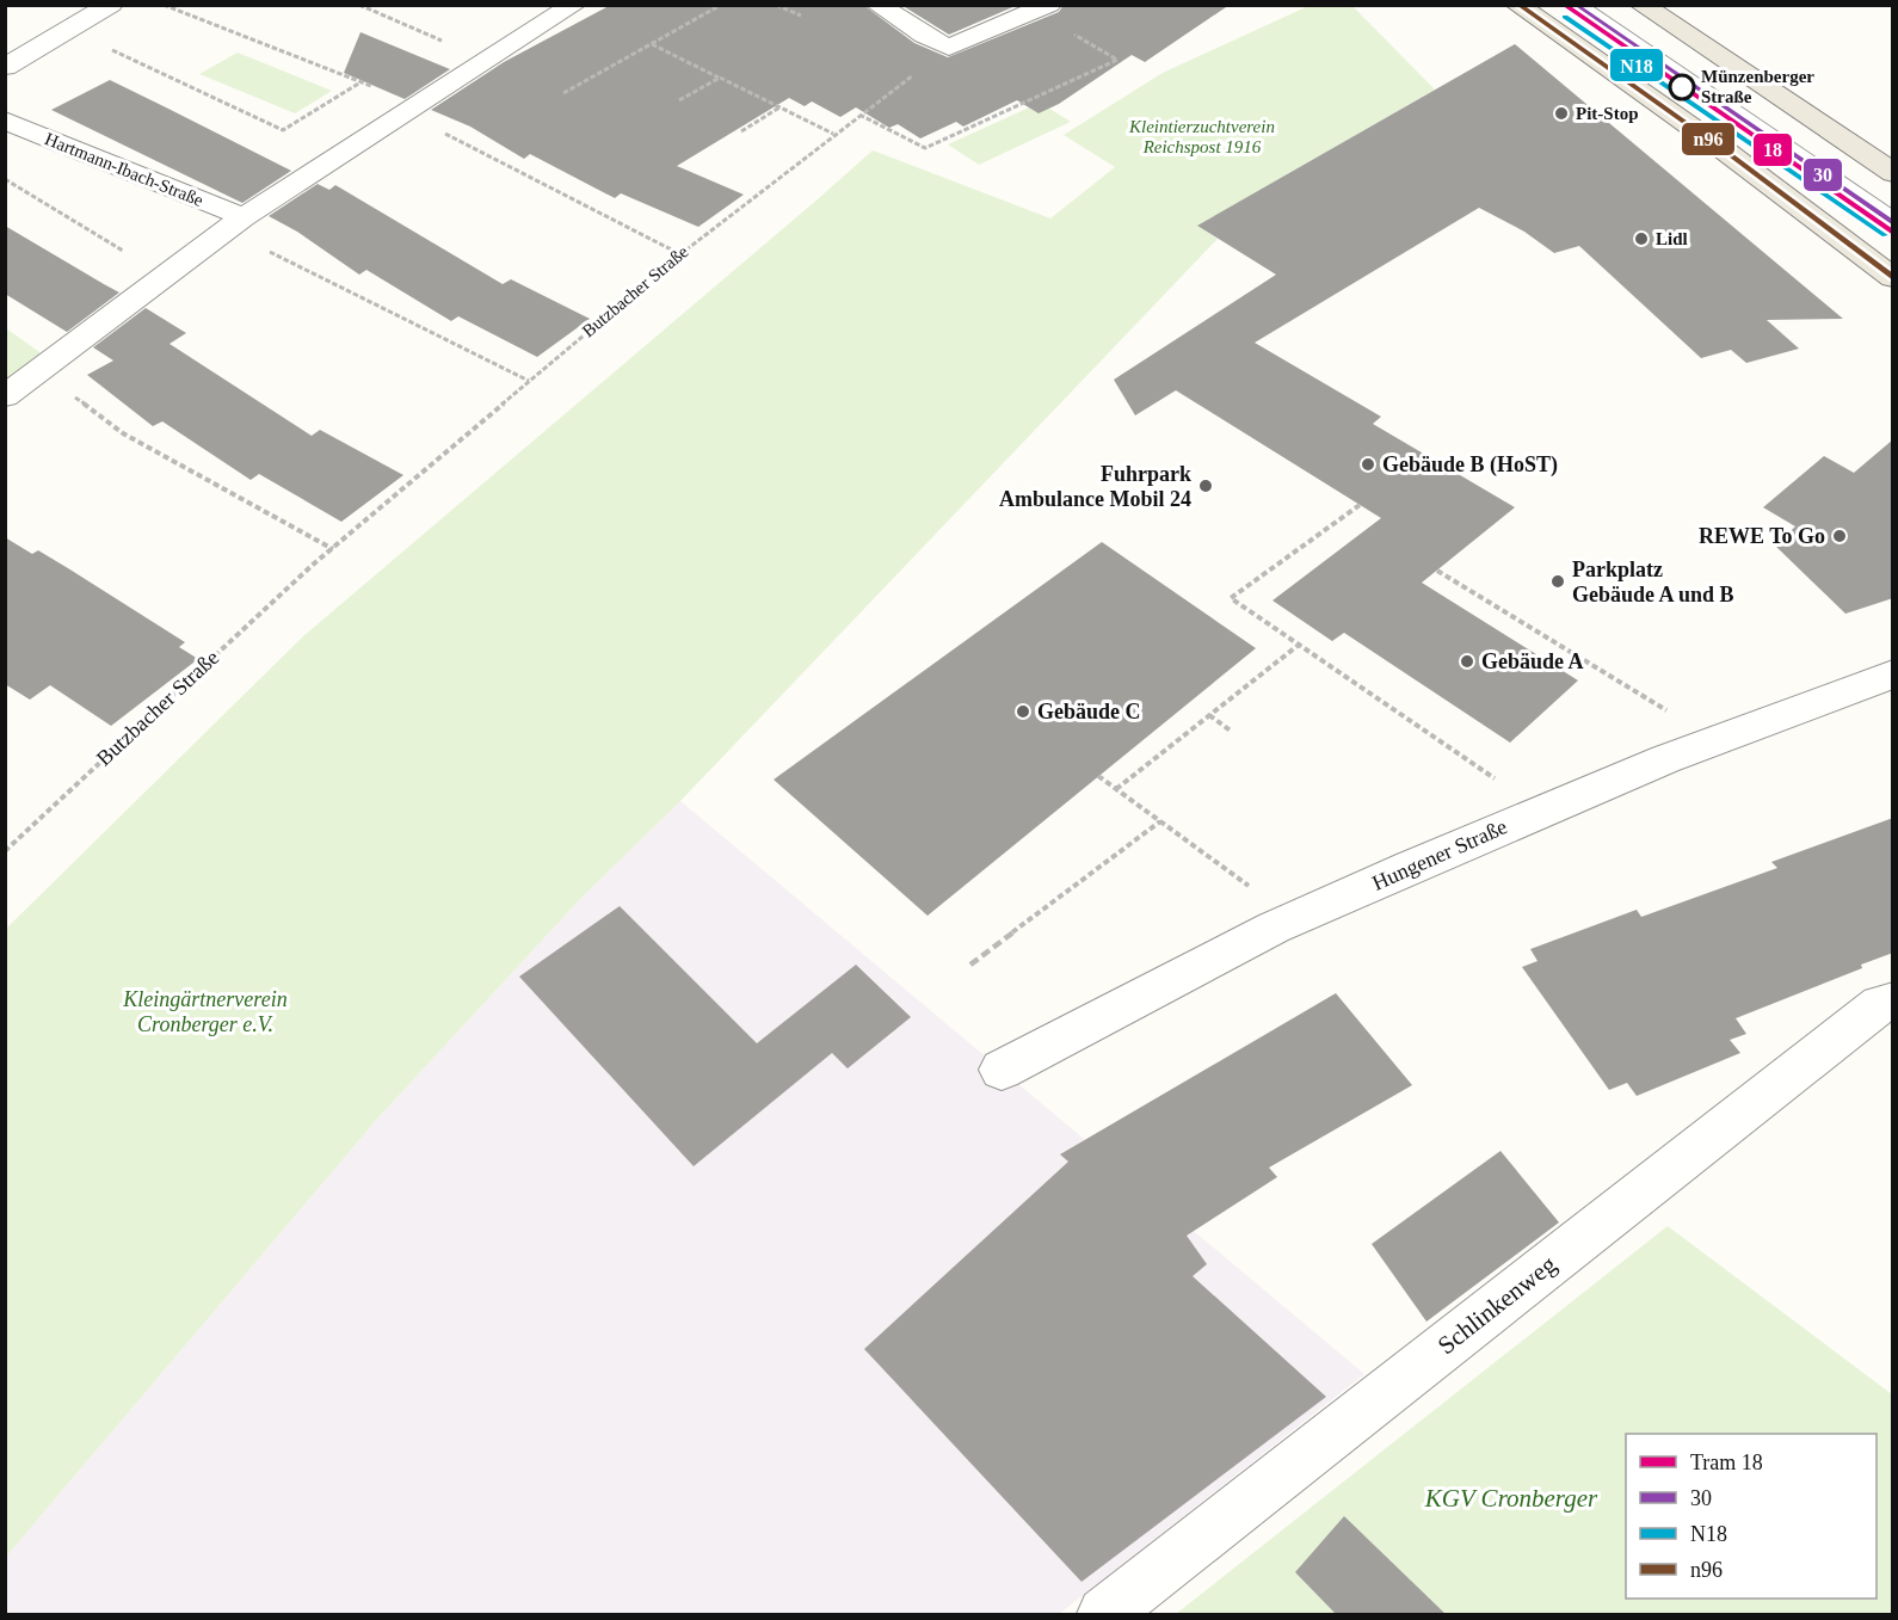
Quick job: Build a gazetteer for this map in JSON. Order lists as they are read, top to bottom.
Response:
{
  "streets": {
    "street": ["Hartmann-Ibach-Straße", "Hungener Straße", "Schlinkenweg"],
    "path": ["Butzbacher Straße"]
  },
  "parks": ["Kleintierzuchtverein Reichspost 1916", "Kleingärtnerverein Cronberger e.V.", "KGV Cronberger"],
  "places": [
    "Münzenberger Straße",
    "Pit-Stop",
    "Lidl",
    "Gebäude B (HoST)",
    "Fuhrpark Ambulance Mobil 24",
    "REWE To Go",
    "Parkplatz Gebäude A und B",
    "Gebäude A",
    "Gebäude C"
  ],
  "lines": [
    "tram line 18",
    "transit line 30",
    "transit line n96",
    "transit line N18"
  ],
  "legend": [
    "Tram 18",
    "30",
    "N18",
    "n96"
  ]
}
